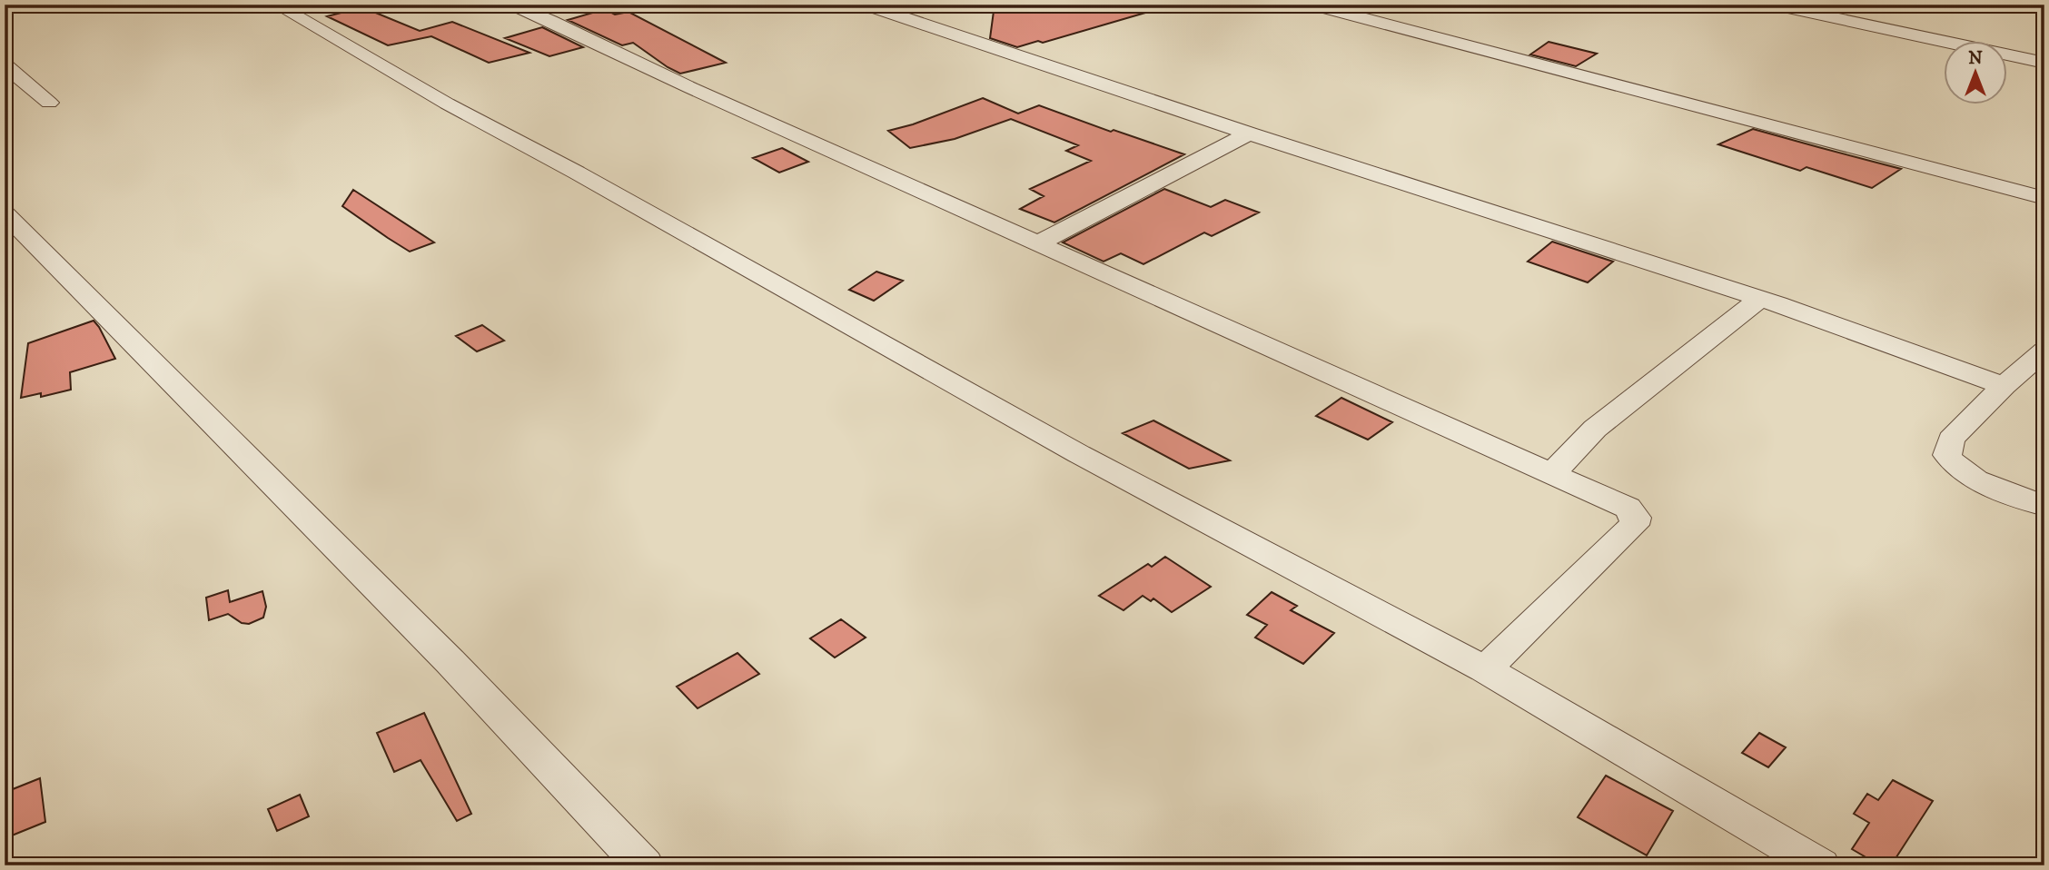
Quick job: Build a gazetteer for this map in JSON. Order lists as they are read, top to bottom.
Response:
{
  "north": "top"
}
